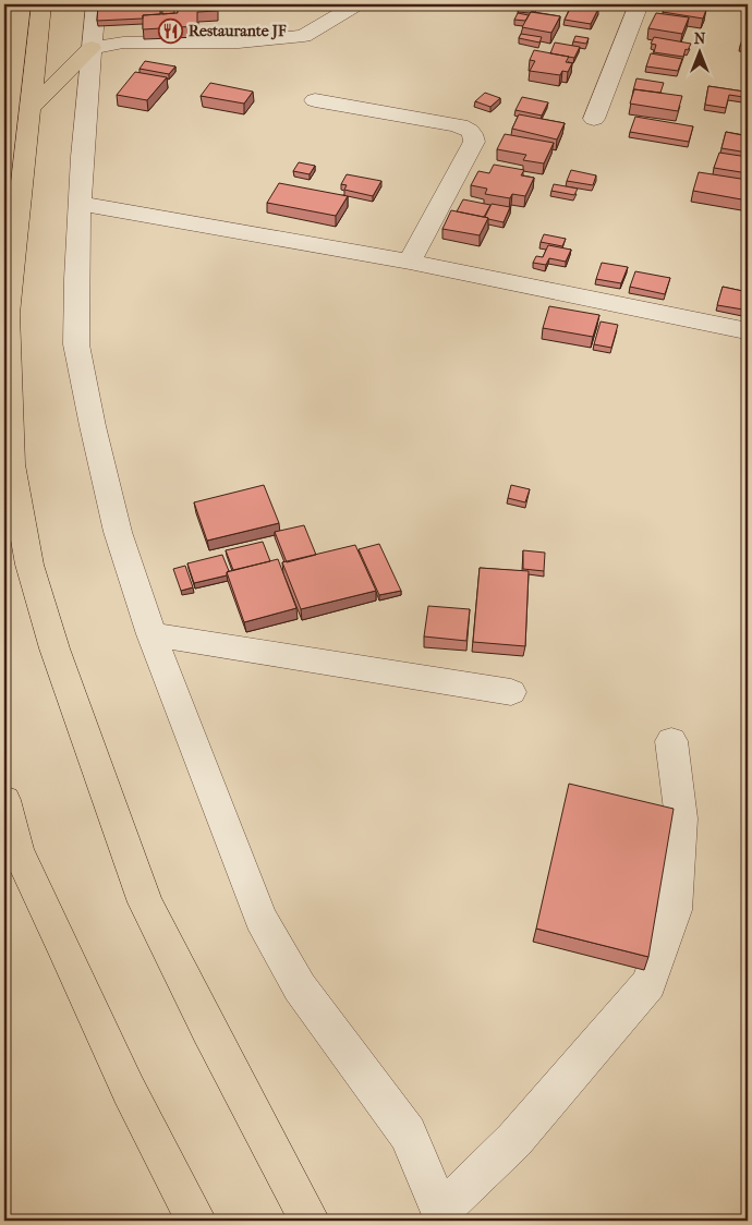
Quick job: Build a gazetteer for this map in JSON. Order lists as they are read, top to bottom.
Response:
{
  "places": {
    "restaurant": ["Restaurante JF"]
  },
  "north": "top"
}
